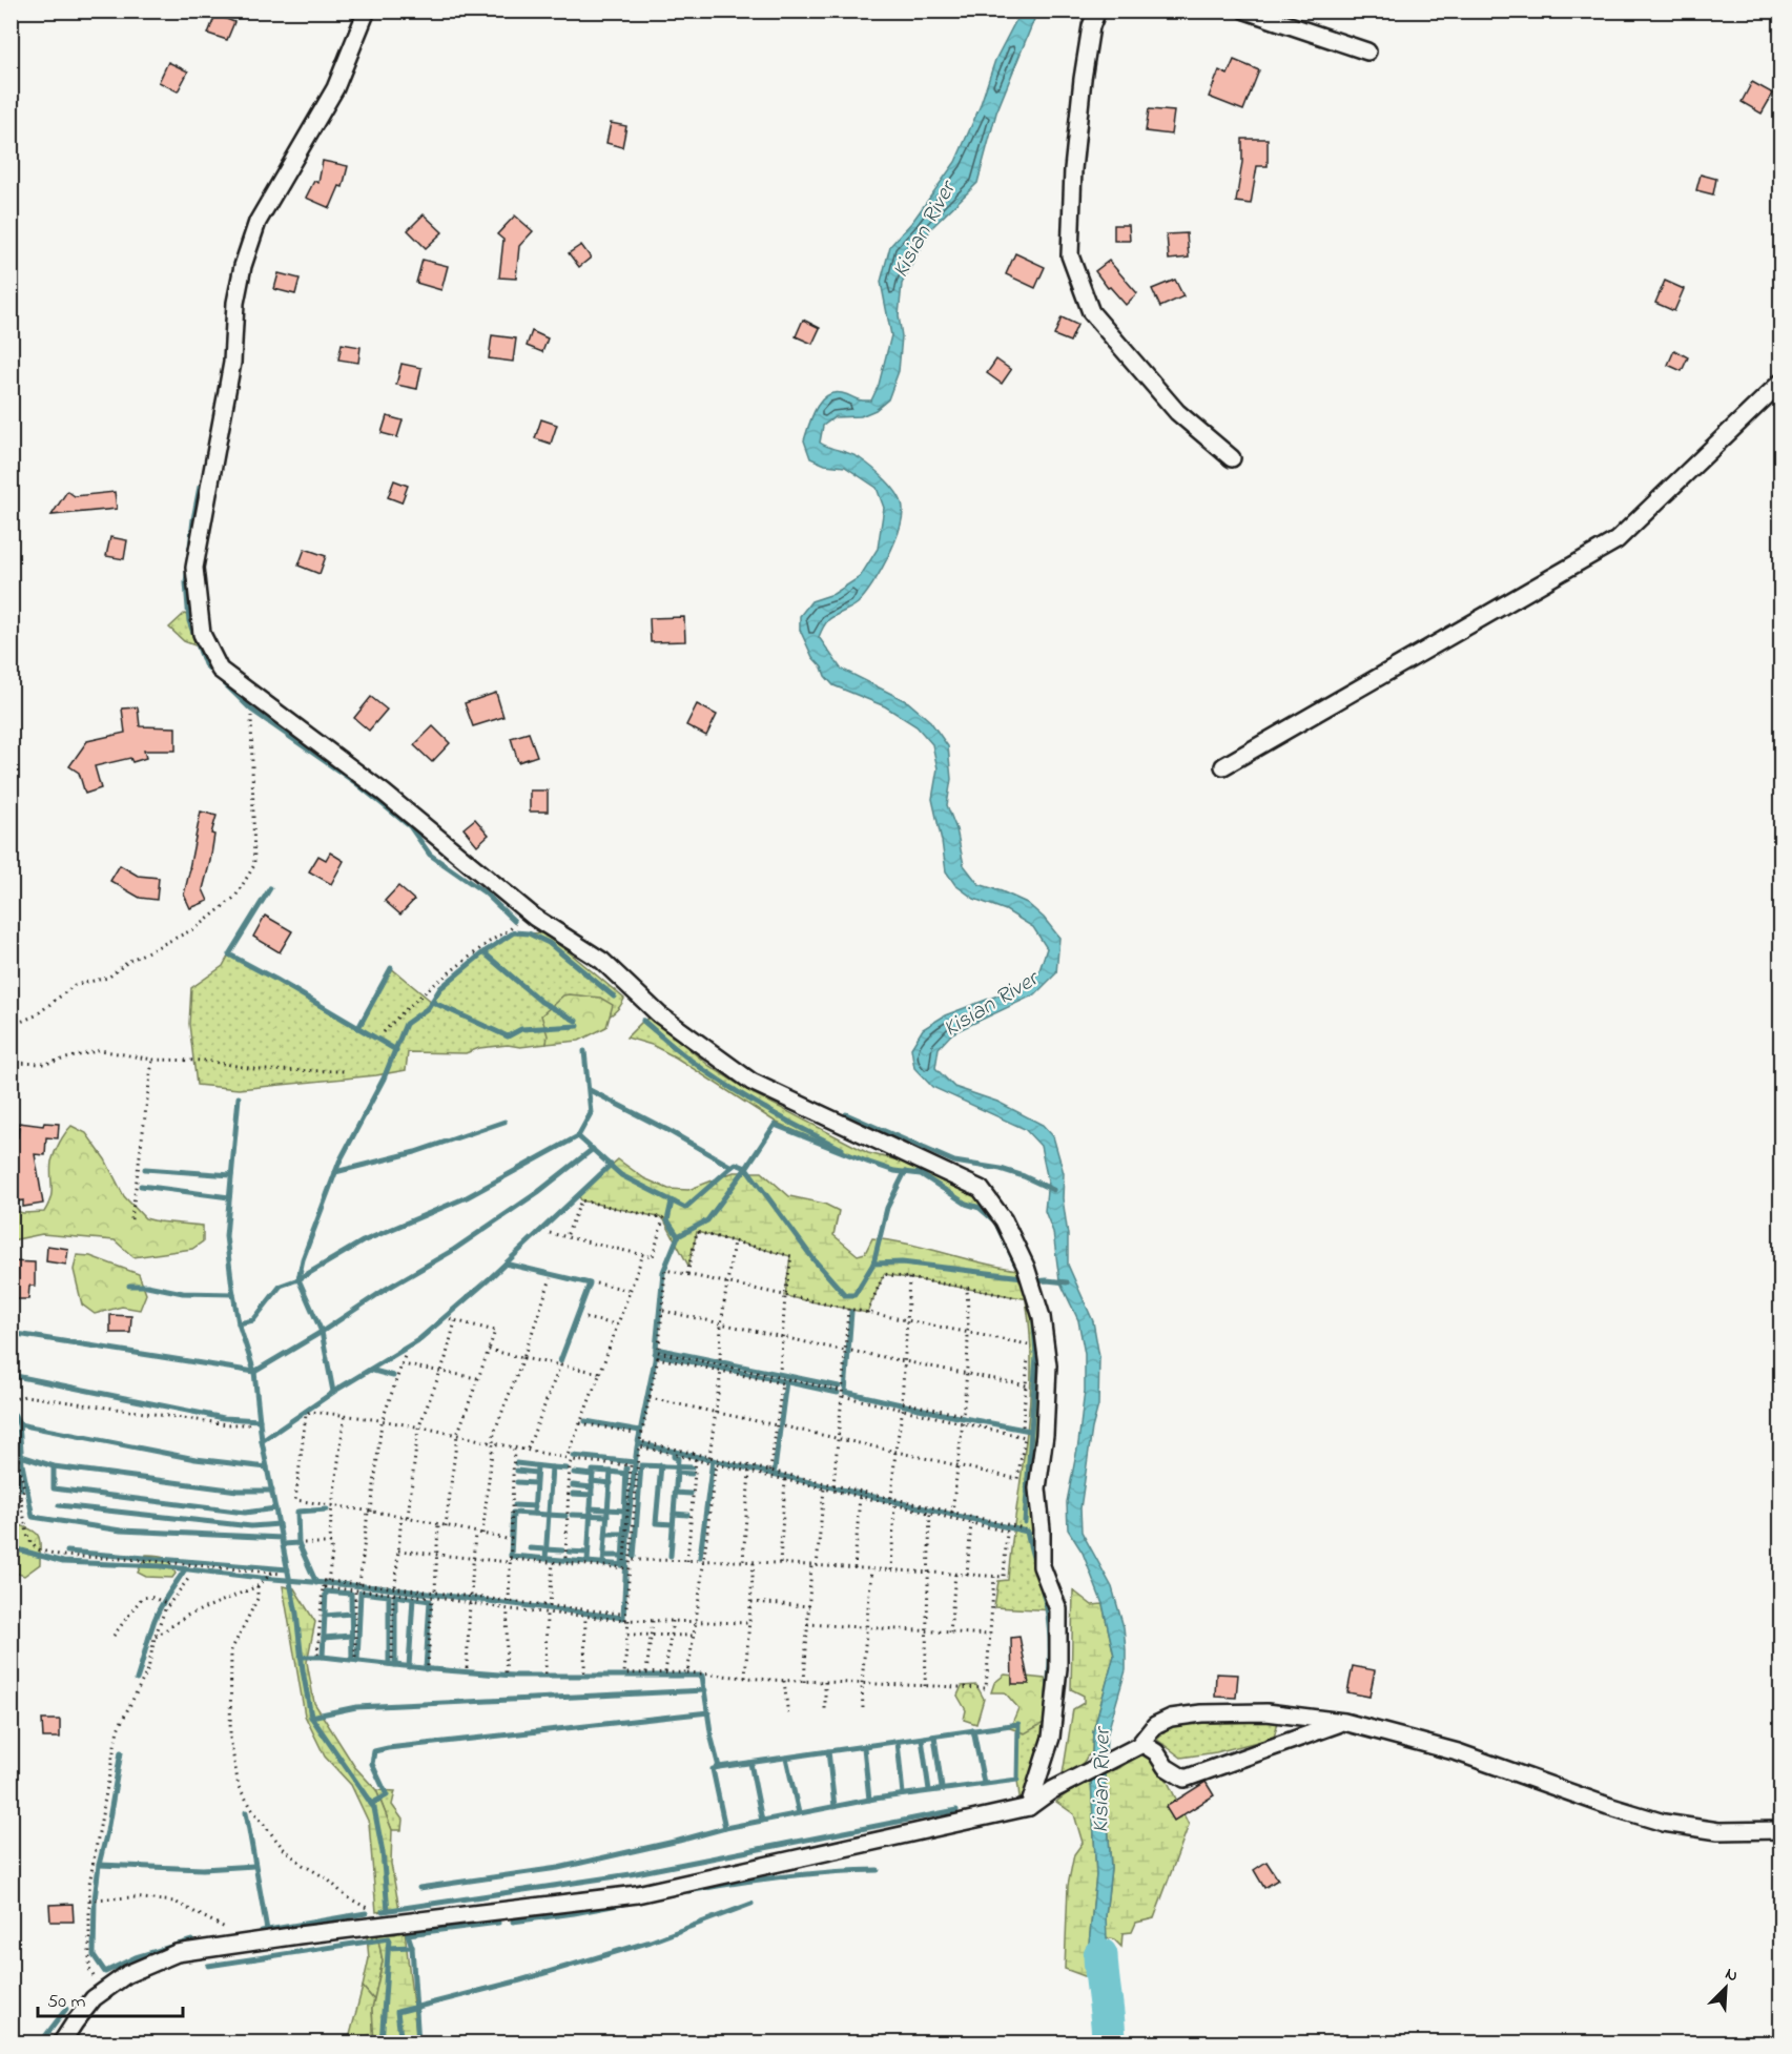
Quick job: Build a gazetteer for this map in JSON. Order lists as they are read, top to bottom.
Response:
{
  "water": ["Kisian River"],
  "scale_bar": "50 m",
  "north": "top right"
}
